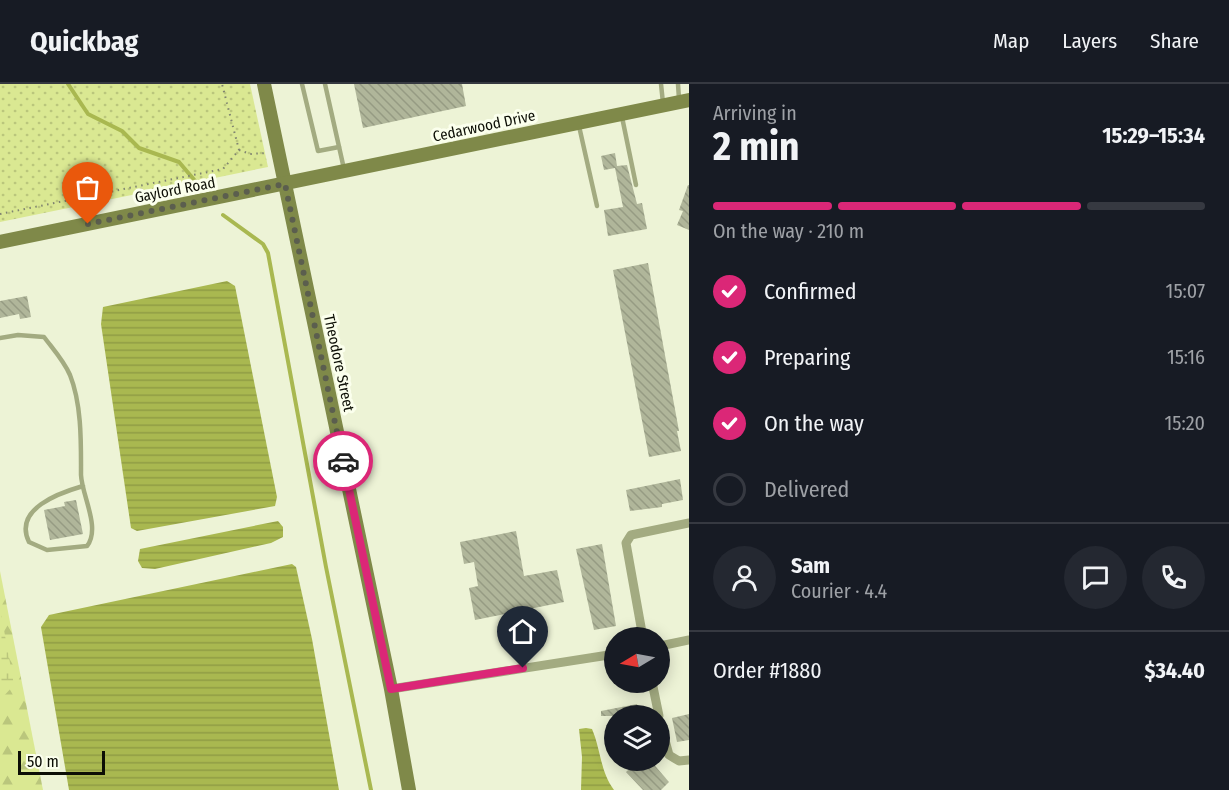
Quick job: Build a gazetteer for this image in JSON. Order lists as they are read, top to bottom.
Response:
{
  "streets": {
    "street": ["Cedarwood Drive", "Gaylord Road", "Theodore Street"]
  },
  "crossings": [
    ["Cedarwood Drive", "Gaylord Road"],
    ["Cedarwood Drive", "Theodore Street"],
    ["Gaylord Road", "Theodore Street"]
  ],
  "scale_bar": "50 m",
  "north": "left",
  "page": {
    "header": "Quickbag",
    "nav": ["Map", "Layers", "Share"],
    "heading": ["2 min", "Arriving in", "15:29–15:34"],
    "panel": [
      "Sam",
      "Courier · 4.4",
      "Order #1880",
      "$34.40"
    ],
    "bar": "On the way · 210 m",
    "list": [
      ["Confirmed", "15:07"],
      ["Preparing", "15:16"],
      ["On the way", "15:20"],
      "Delivered"
    ],
    "scale": "50 m"
  }
}
